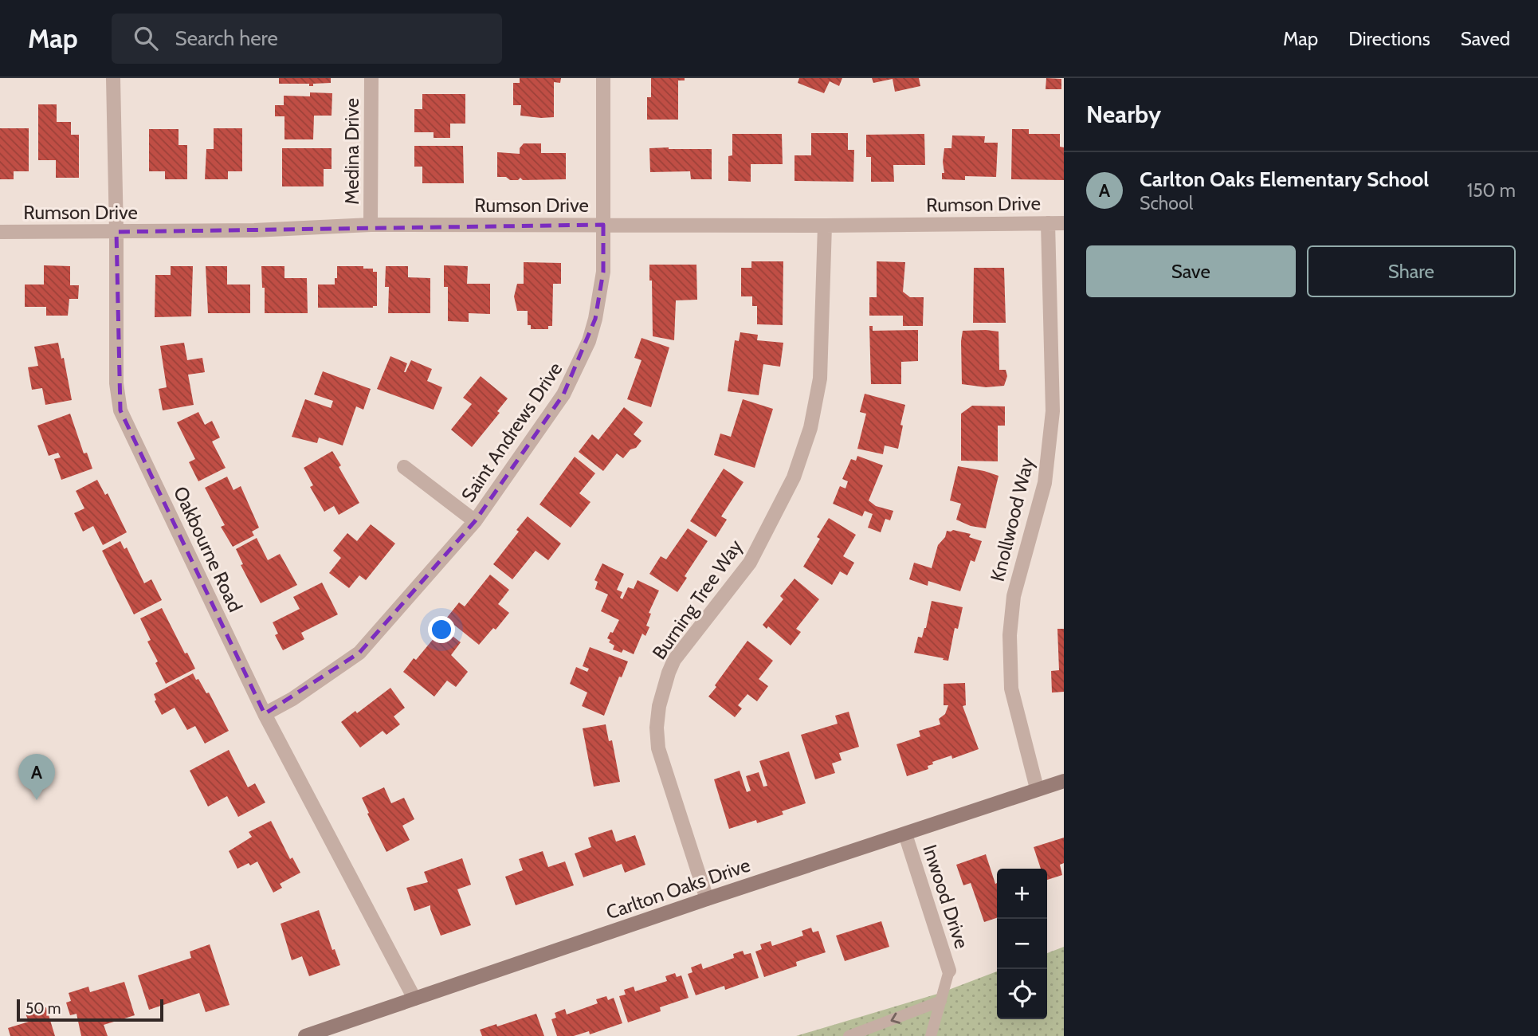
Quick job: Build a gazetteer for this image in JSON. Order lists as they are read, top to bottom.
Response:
{
  "streets": {
    "main road": ["Carlton Oaks Drive"],
    "street": [
      "Medina Drive",
      "Rumson Drive",
      "Saint Andrews Drive",
      "Knollwood Way",
      "Oakbourne Road",
      "Burning Tree Way",
      "Inwood Drive"
    ]
  },
  "crossings": [
    ["Medina Drive", "Rumson Drive"],
    ["Rumson Drive", "Saint Andrews Drive"],
    ["Rumson Drive", "Knollwood Way"],
    ["Rumson Drive", "Oakbourne Road"],
    ["Rumson Drive", "Burning Tree Way"],
    ["Saint Andrews Drive", "Oakbourne Road"],
    ["Knollwood Way", "Carlton Oaks Drive"],
    ["Oakbourne Road", "Carlton Oaks Drive"],
    ["Burning Tree Way", "Carlton Oaks Drive"],
    ["Carlton Oaks Drive", "Inwood Drive"]
  ],
  "scale_bar": "50 m",
  "page": {
    "header": "Map",
    "search": "Search here",
    "nav": ["Map", "Directions", "Saved"],
    "heading": "Nearby",
    "list": [
      {
        "mark": "A",
        "name": "Carlton Oaks Elementary School",
        "note": "School",
        "value": "150 m"
      }
    ],
    "buttons": ["Save", "Share"],
    "pins": "A",
    "map_buttons": ["+", "−"],
    "scale": "50 m"
  }
}
